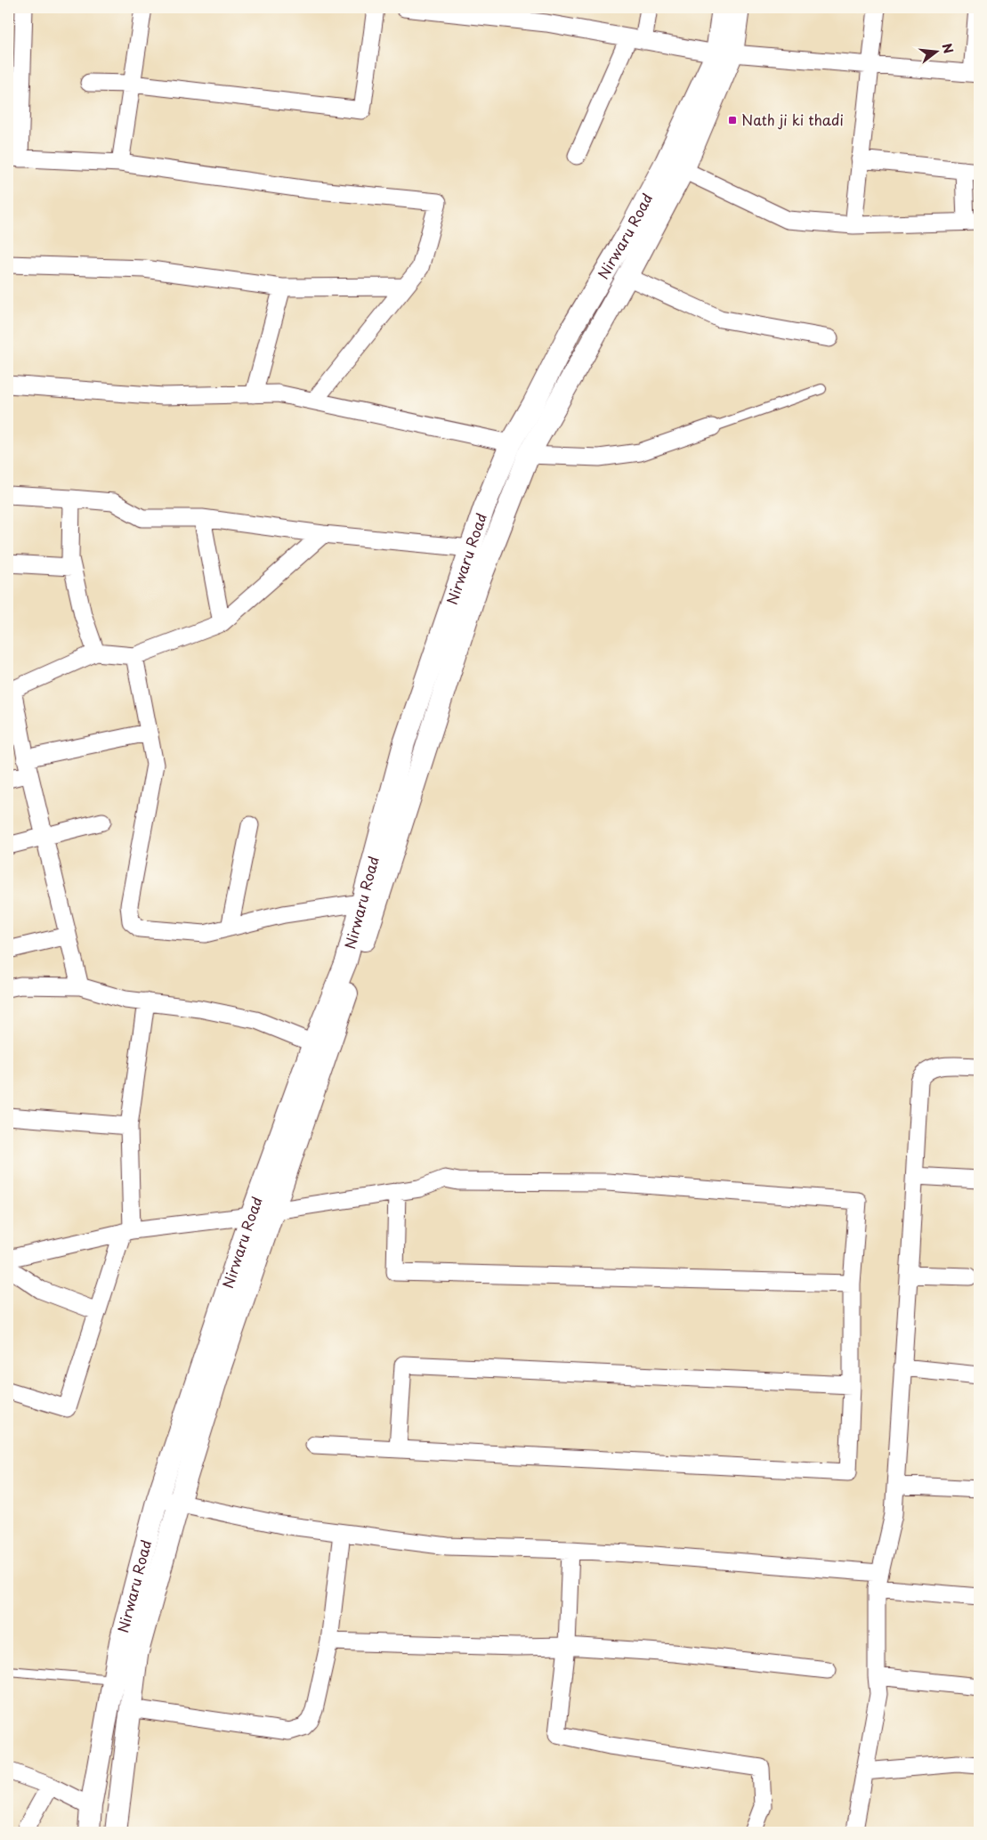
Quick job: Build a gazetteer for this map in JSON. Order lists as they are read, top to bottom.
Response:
{
  "streets": {
    "street": ["Nirwaru Road"]
  },
  "places": {
    "transit": ["Nath ji ki thadi"]
  },
  "north": "right"
}
